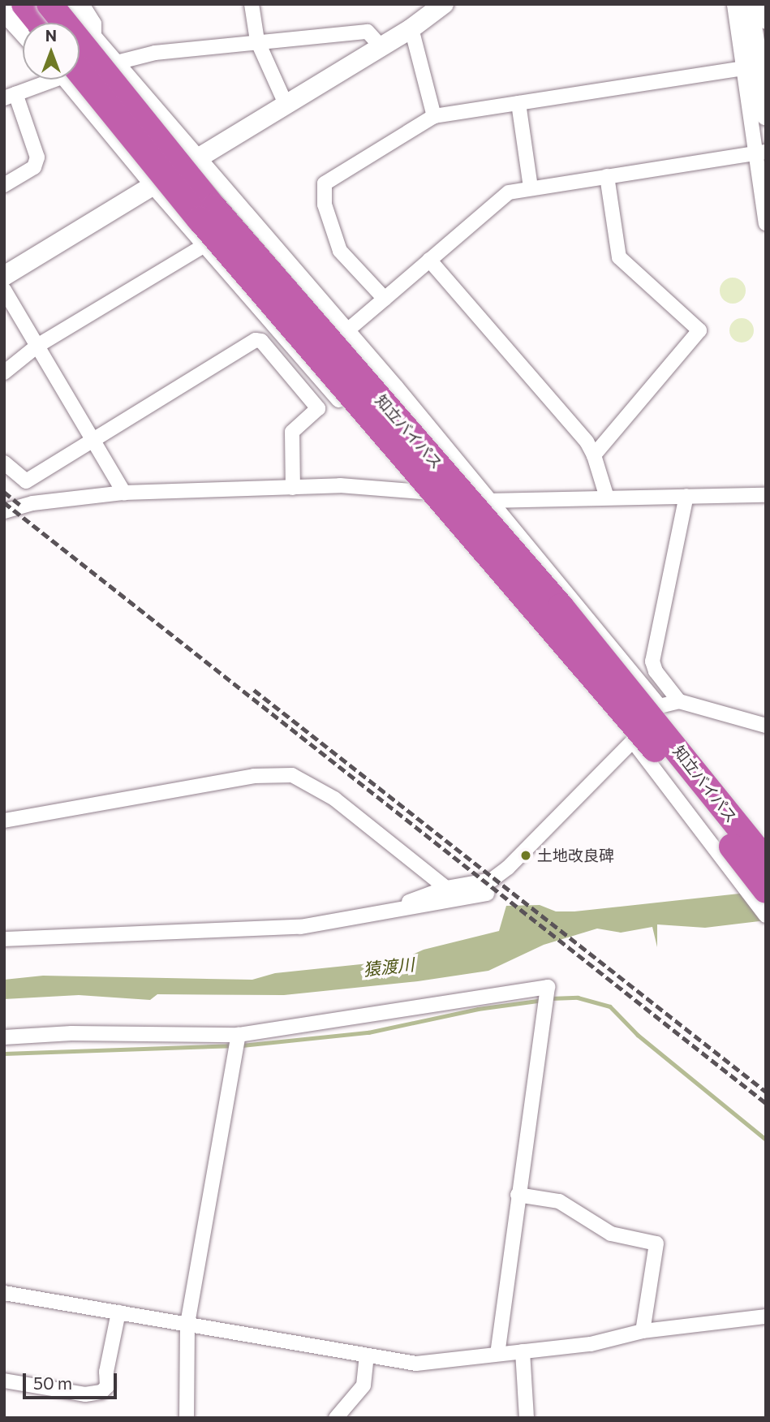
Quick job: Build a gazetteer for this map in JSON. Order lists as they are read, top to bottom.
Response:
{
  "streets": {
    "highway": ["知立バイパス"]
  },
  "water": ["猿渡川"],
  "places": ["土地改良碑"],
  "scale_bar": "50 m",
  "north": "top"
}
